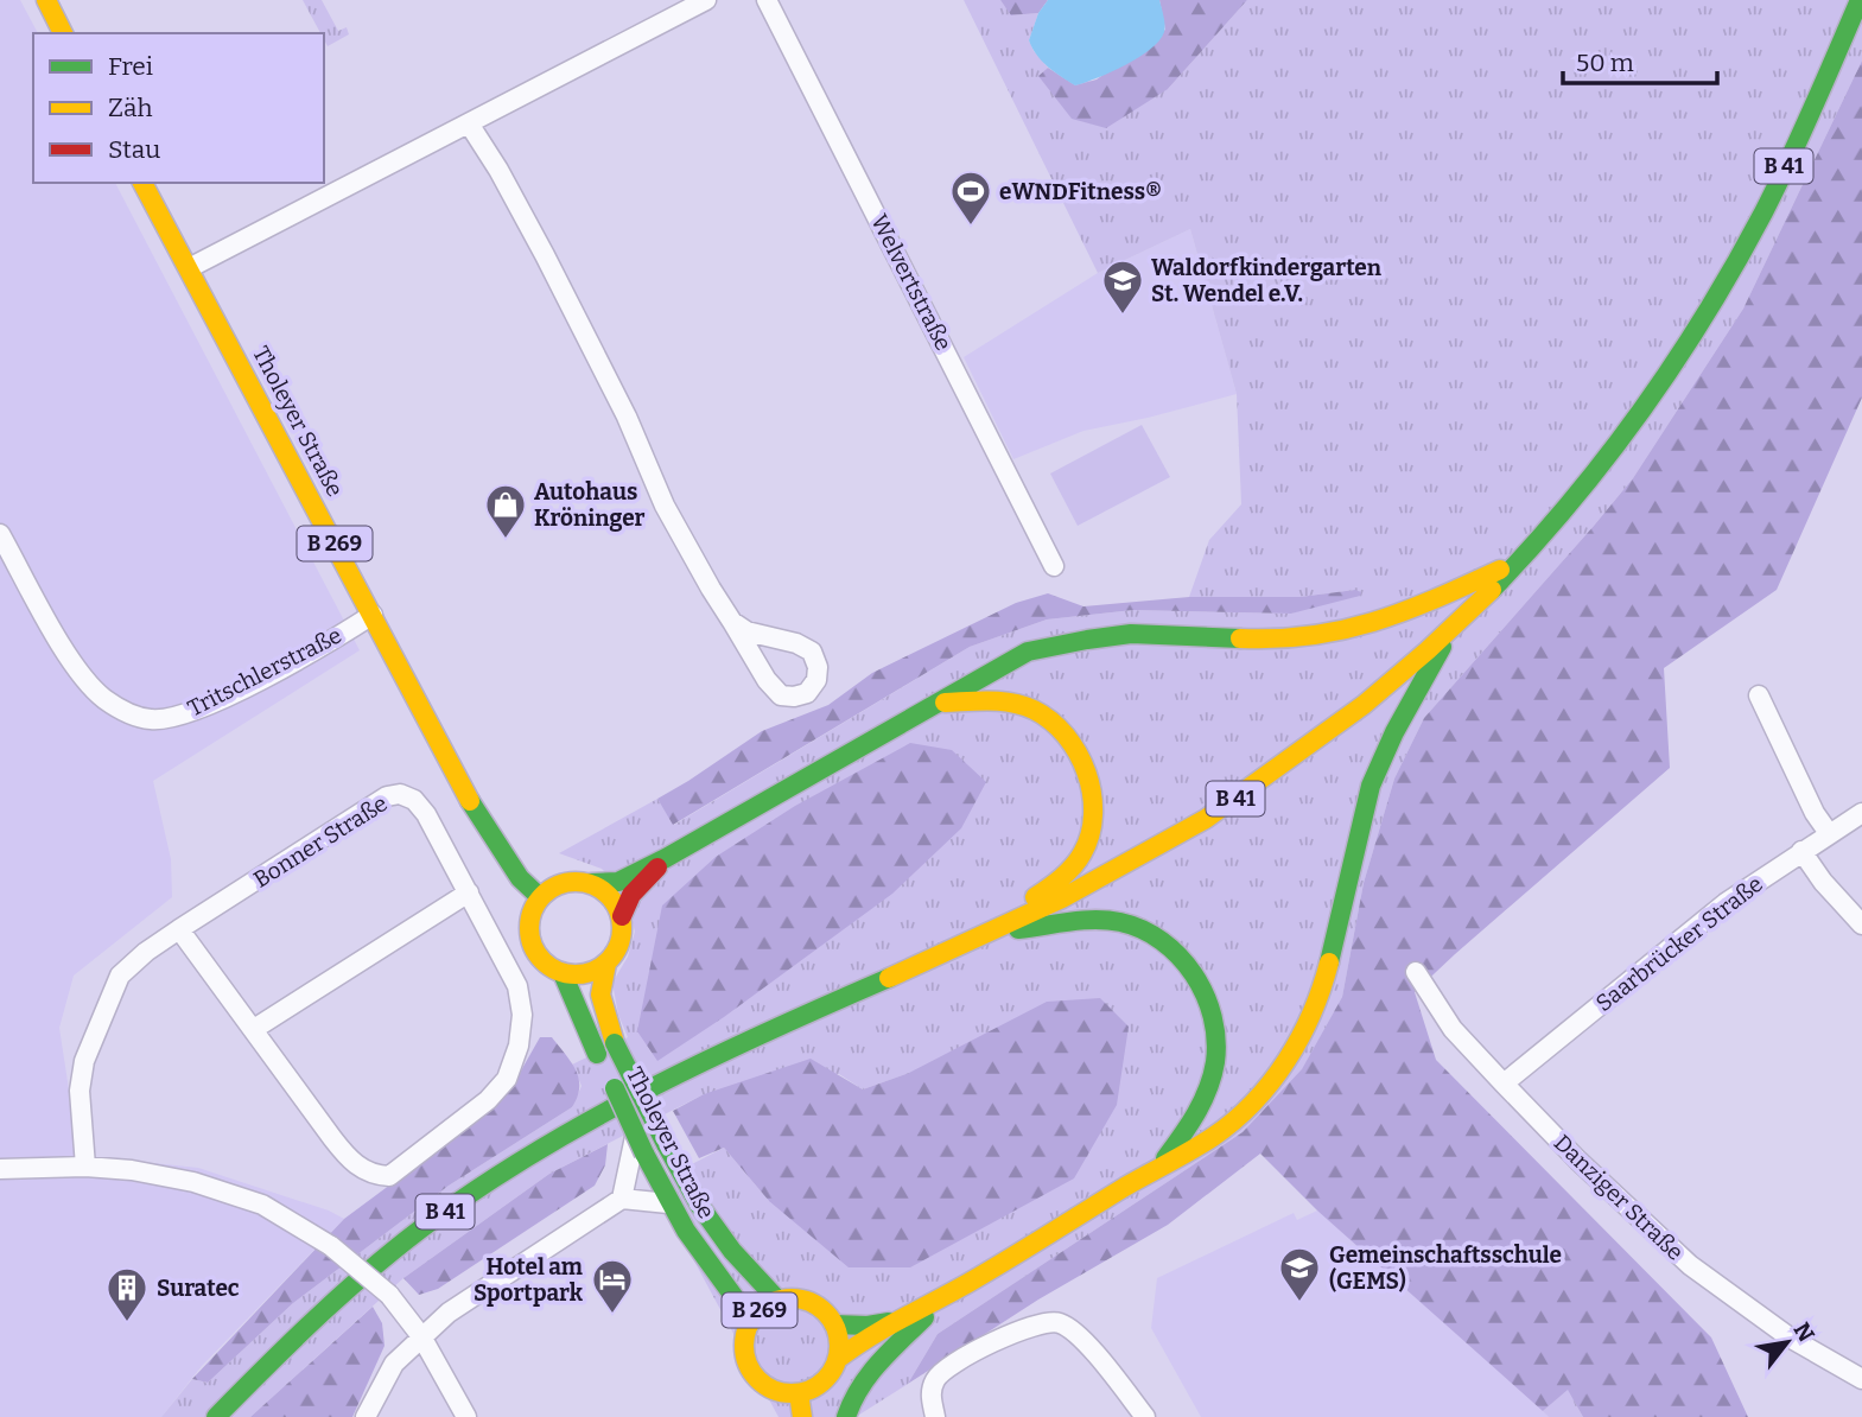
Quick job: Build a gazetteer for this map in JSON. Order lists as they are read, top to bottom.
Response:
{
  "streets": {
    "main road": ["B 41", "Tholeyer Straße", "B 269"],
    "street": [
      "Welvertstraße",
      "Tritschlerstraße",
      "Bonner Straße",
      "Saarbrücker Straße",
      "Danziger Straße"
    ]
  },
  "crossings": [
    ["Tholeyer Straße", "B 269"],
    ["Tholeyer Straße", "Tritschlerstraße"],
    ["Saarbrücker Straße", "Danziger Straße"]
  ],
  "places": {
    "sports": ["eWNDFitness®"],
    "school or university": ["Waldorfkindergarten St. Wendel e.V.", "Gemeinschaftsschule (GEMS)"],
    "shop": ["Autohaus Kröninger"],
    "hotel": ["Hotel am Sportpark"],
    "building": ["Suratec"]
  },
  "legend": ["Frei", "Zäh", "Stau"],
  "scale_bar": "50 m",
  "north": "top right"
}
